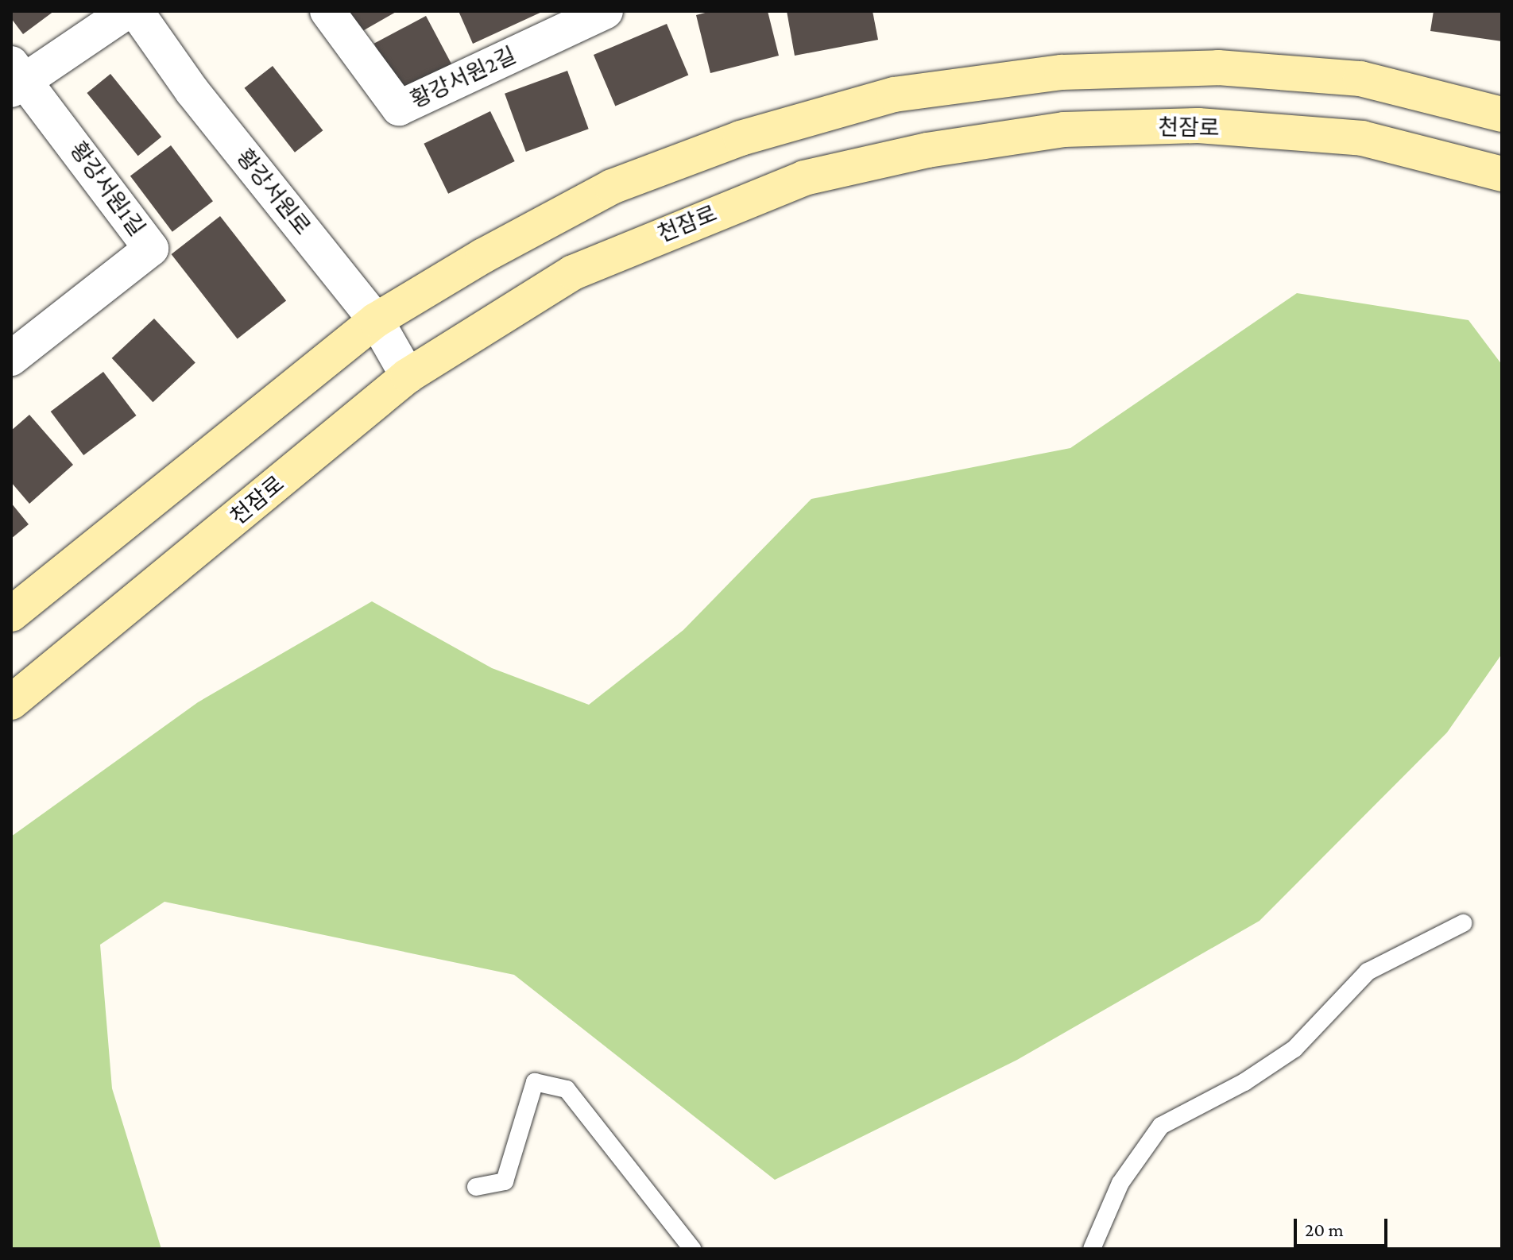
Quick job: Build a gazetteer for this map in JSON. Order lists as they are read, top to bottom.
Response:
{
  "streets": {
    "street": [
      "황강서원2길",
      "천잠로",
      "황강서원1길",
      "황강서원로"
    ]
  },
  "crossings": [
    ["천잠로", "황강서원로"]
  ],
  "scale_bar": "20 m"
}
